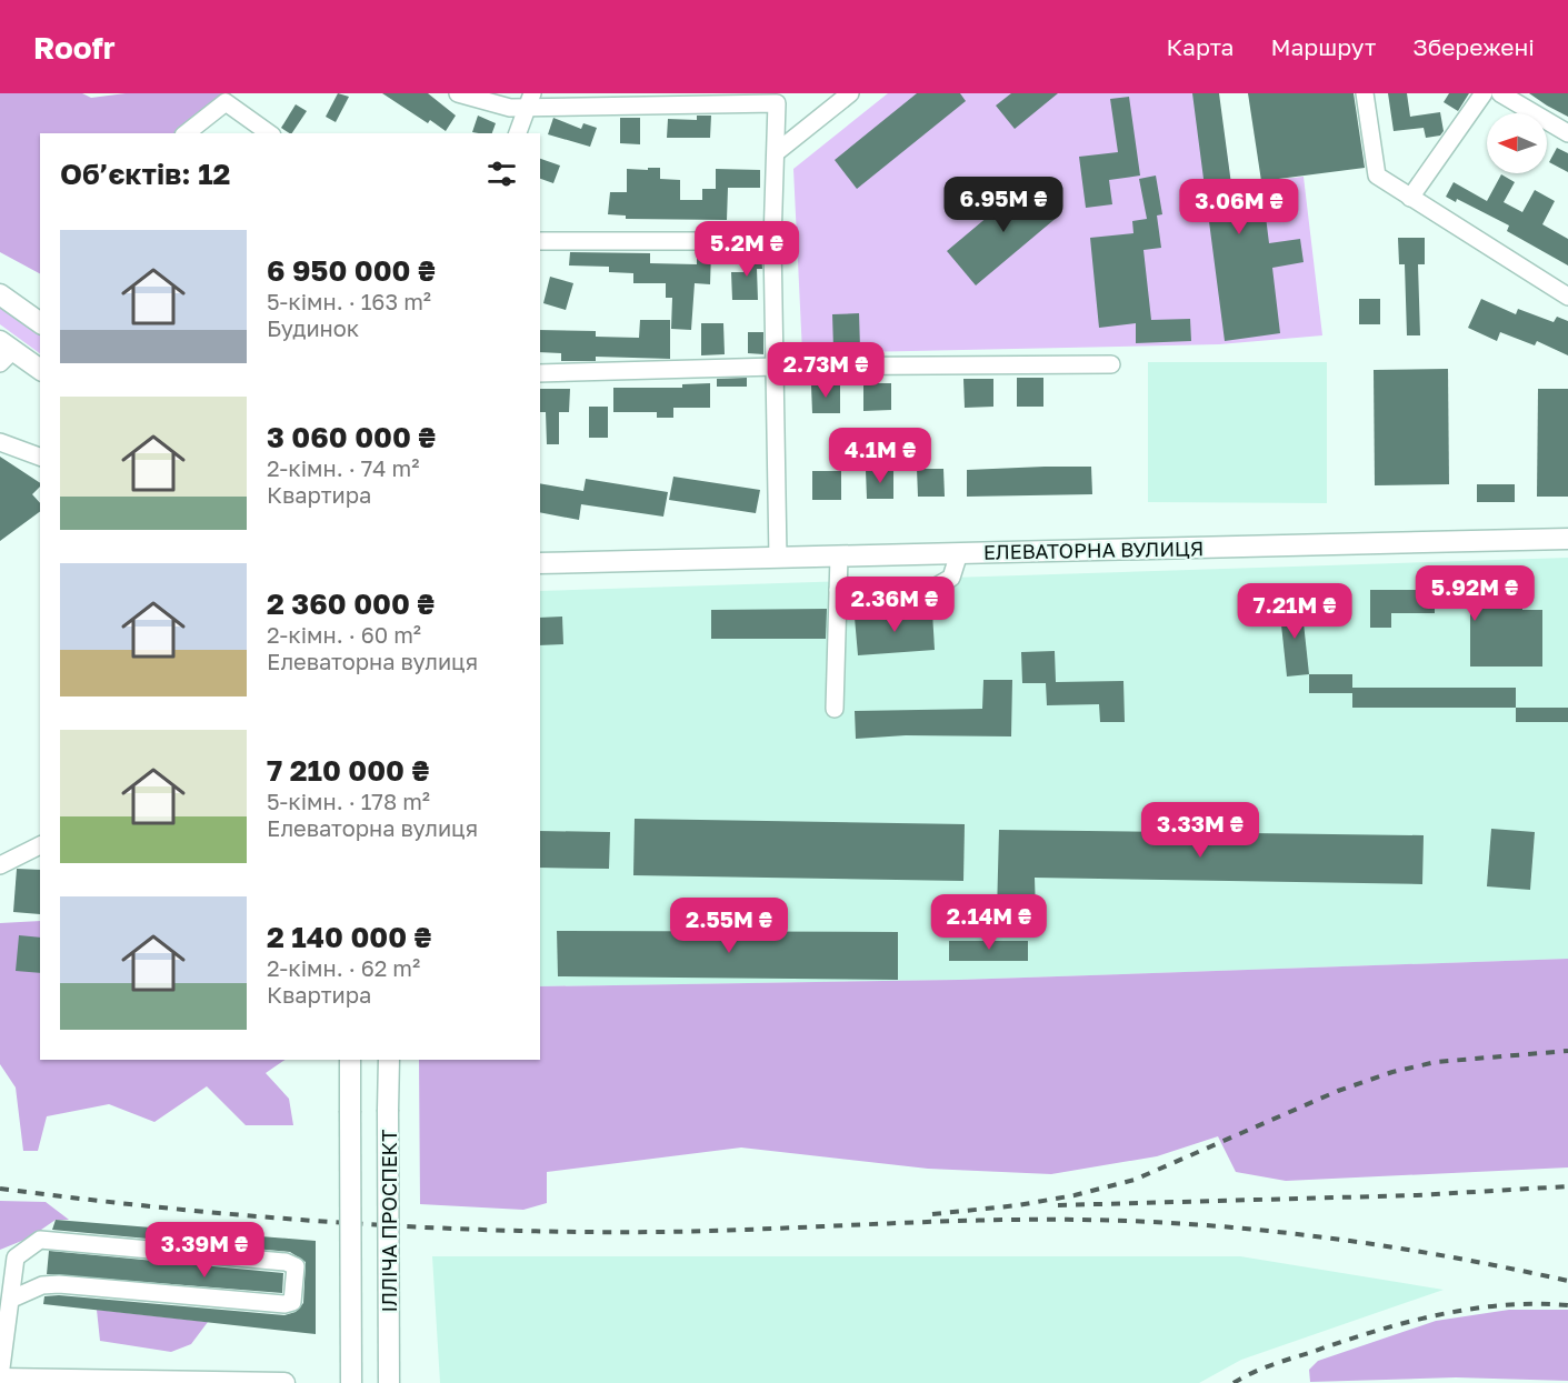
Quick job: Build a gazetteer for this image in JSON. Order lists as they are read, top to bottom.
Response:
{
  "streets": {
    "main road": ["ЕЛЕВАТОРНА ВУЛИЦЯ", "ІЛЛІЧА ПРОСПЕКТ"]
  },
  "north": "left",
  "page": {
    "header": "Roofr",
    "nav": ["Карта", "Маршрут", "Збережені"],
    "heading": "Об’єктів: 12",
    "price": [
      "6.95M ₴",
      "3.06M ₴",
      "5.2M ₴",
      "2.73M ₴",
      "4.1M ₴",
      "5.92M ₴",
      "2.36M ₴",
      "7.21M ₴",
      "3.33M ₴",
      "2.14M ₴",
      "2.55M ₴",
      "3.39M ₴"
    ],
    "list": [
      {
        "name": "6 950 000 ₴",
        "note": "5-кімн. · 163 m² · Будинок"
      },
      {
        "name": "3 060 000 ₴",
        "note": "2-кімн. · 74 m² · Квартира"
      },
      {
        "name": "2 360 000 ₴",
        "note": "2-кімн. · 60 m² · Елеваторна вулиця"
      },
      {
        "name": "7 210 000 ₴",
        "note": "5-кімн. · 178 m² · Елеваторна вулиця"
      },
      {
        "name": "2 140 000 ₴",
        "note": "2-кімн. · 62 m² · Квартира"
      }
    ]
  }
}
